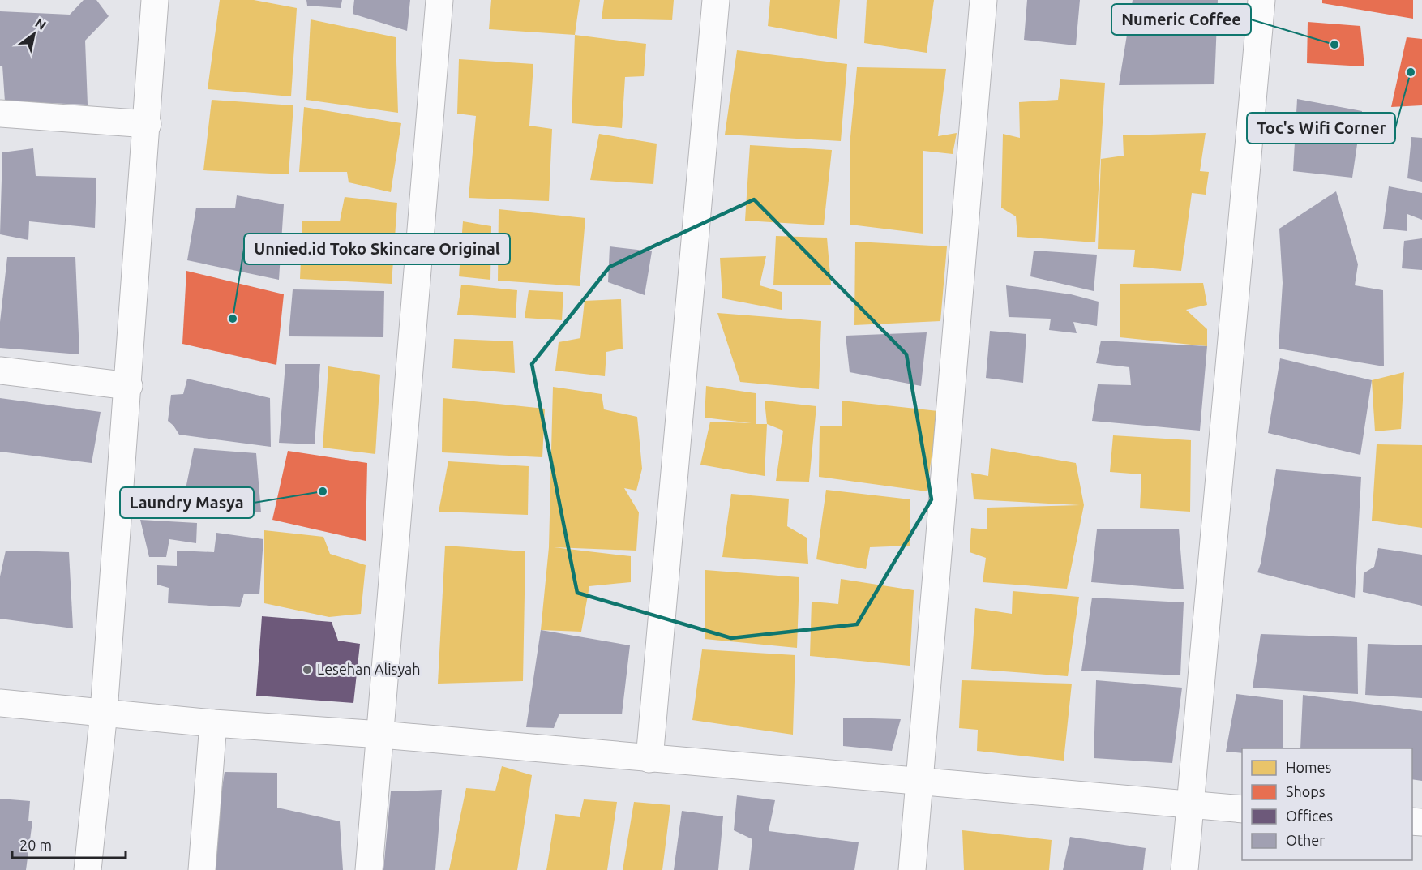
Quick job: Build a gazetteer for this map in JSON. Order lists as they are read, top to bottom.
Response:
{
  "places": [
    "Numeric Coffee",
    "Toc's Wifi Corner",
    "Unnied.id Toko Skincare Original",
    "Laundry Masya",
    "Lesehan Alisyah"
  ],
  "legend": [
    "Homes",
    "Shops",
    "Offices",
    "Other"
  ],
  "scale_bar": "20 m",
  "north": "top right"
}
